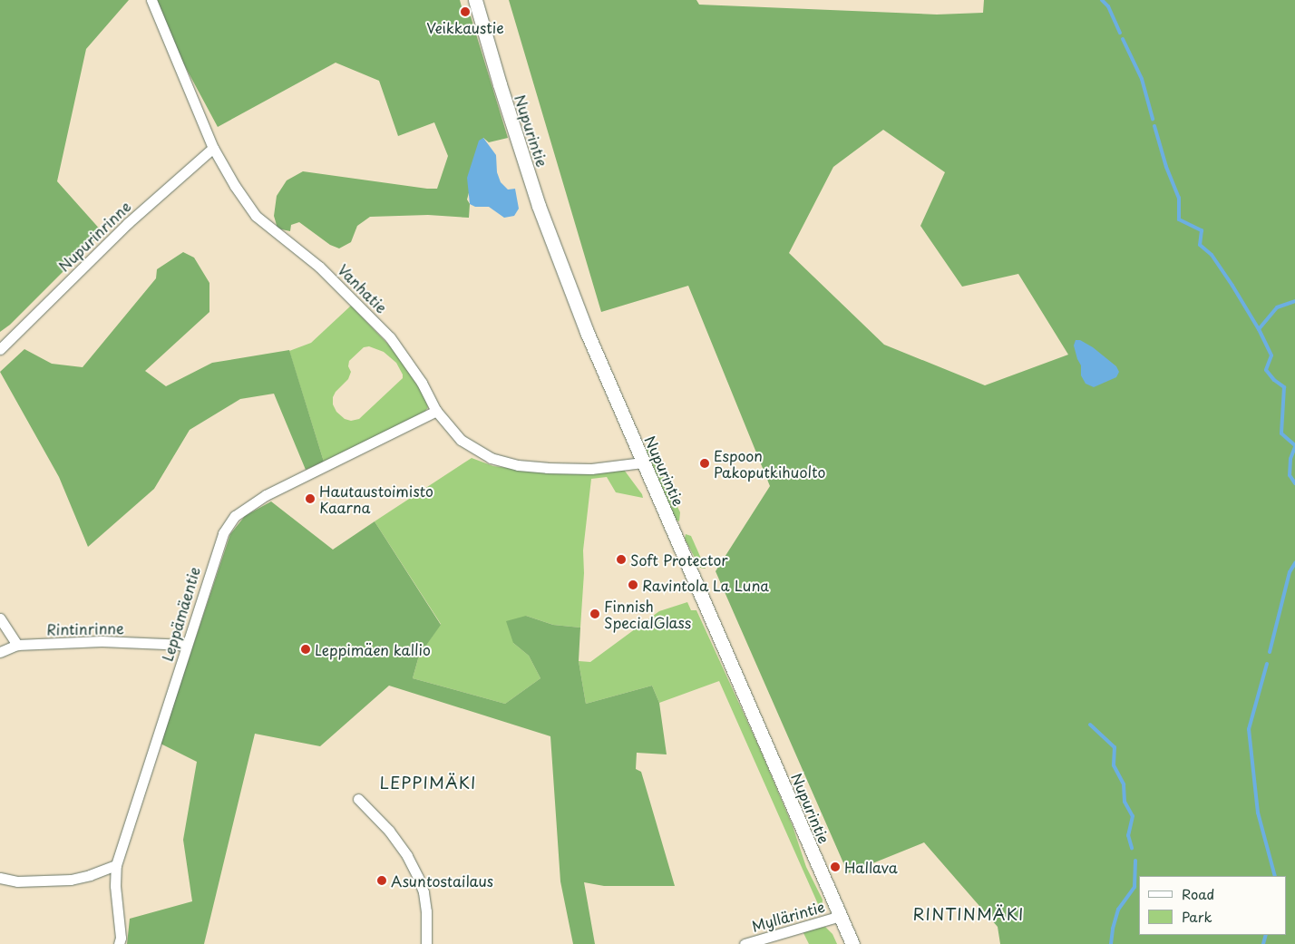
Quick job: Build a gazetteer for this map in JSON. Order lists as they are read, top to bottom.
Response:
{
  "streets": {
    "main road": ["Nupurintie"],
    "street": [
      "Nupurinrinne",
      "Vanhatie",
      "Leppämäentie",
      "Rintinrinne",
      "Myllärintie"
    ]
  },
  "crossings": [
    ["Nupurintie", "Vanhatie"],
    ["Nupurintie", "Myllärintie"],
    ["Nupurinrinne", "Vanhatie"],
    ["Vanhatie", "Leppämäentie"],
    ["Leppämäentie", "Rintinrinne"]
  ],
  "districts": ["LEPPIMÄKI", "RINTINMÄKI"],
  "places": [
    "Veikkaustie",
    "Espoon Pakoputkihuolto",
    "Hautaustoimisto Kaarna",
    "Soft Protector",
    "Ravintola La Luna",
    "Finnish SpecialGlass",
    "Leppimäen kallio",
    "Hallava",
    "Asuntostailaus"
  ],
  "legend": ["Road", "Park"]
}
